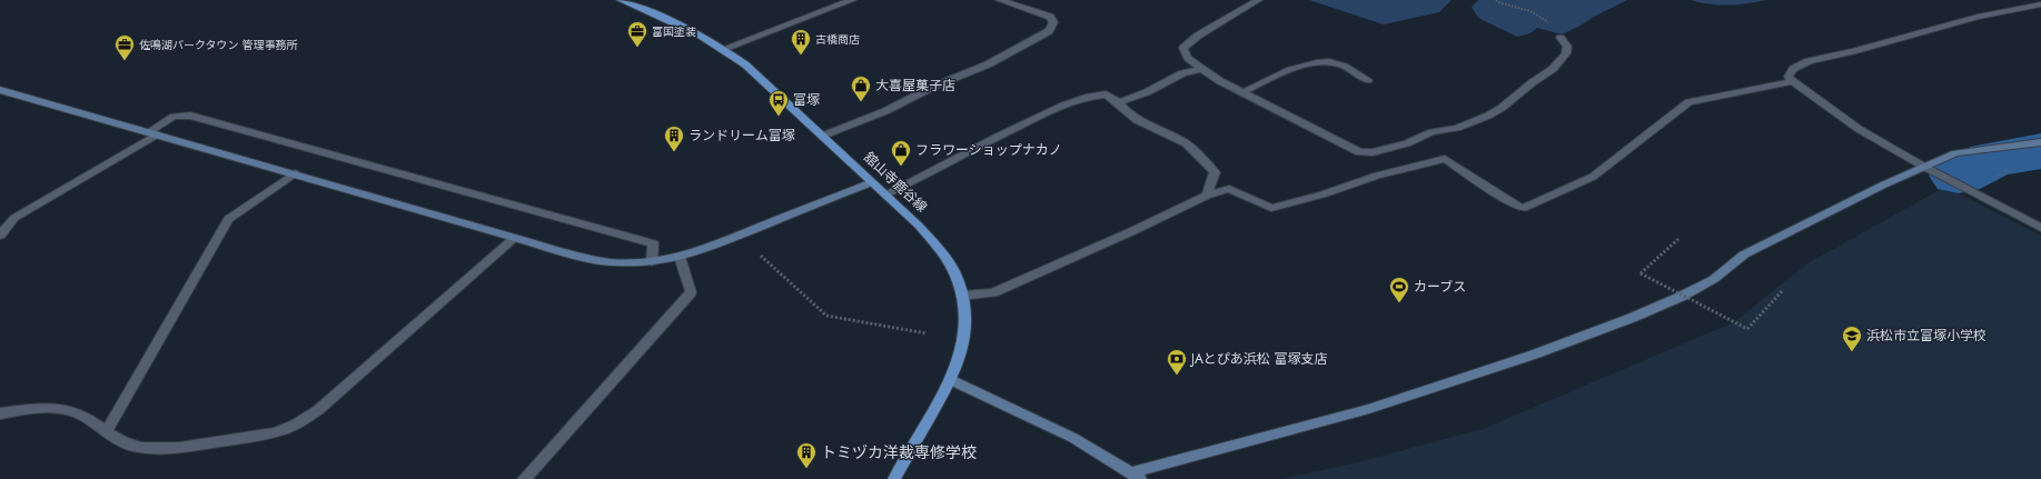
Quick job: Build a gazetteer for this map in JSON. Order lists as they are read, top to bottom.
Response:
{
  "streets": {
    "main road": ["舘山寺鹿谷線"]
  },
  "places": {
    "office": ["富国塗装", "佐鳴湖パークタウン 管理事務所"],
    "building": ["古橋商店", "ランドリーム富塚", "トミヅカ洋裁専修学校"],
    "shop": ["大喜屋菓子店", "フラワーショップナカノ"],
    "bus stop": ["富塚"],
    "sports": ["カーブス"],
    "school or university": ["浜松市立富塚小学校"],
    "bank": ["JAとぴあ浜松 富塚支店"]
  }
}
